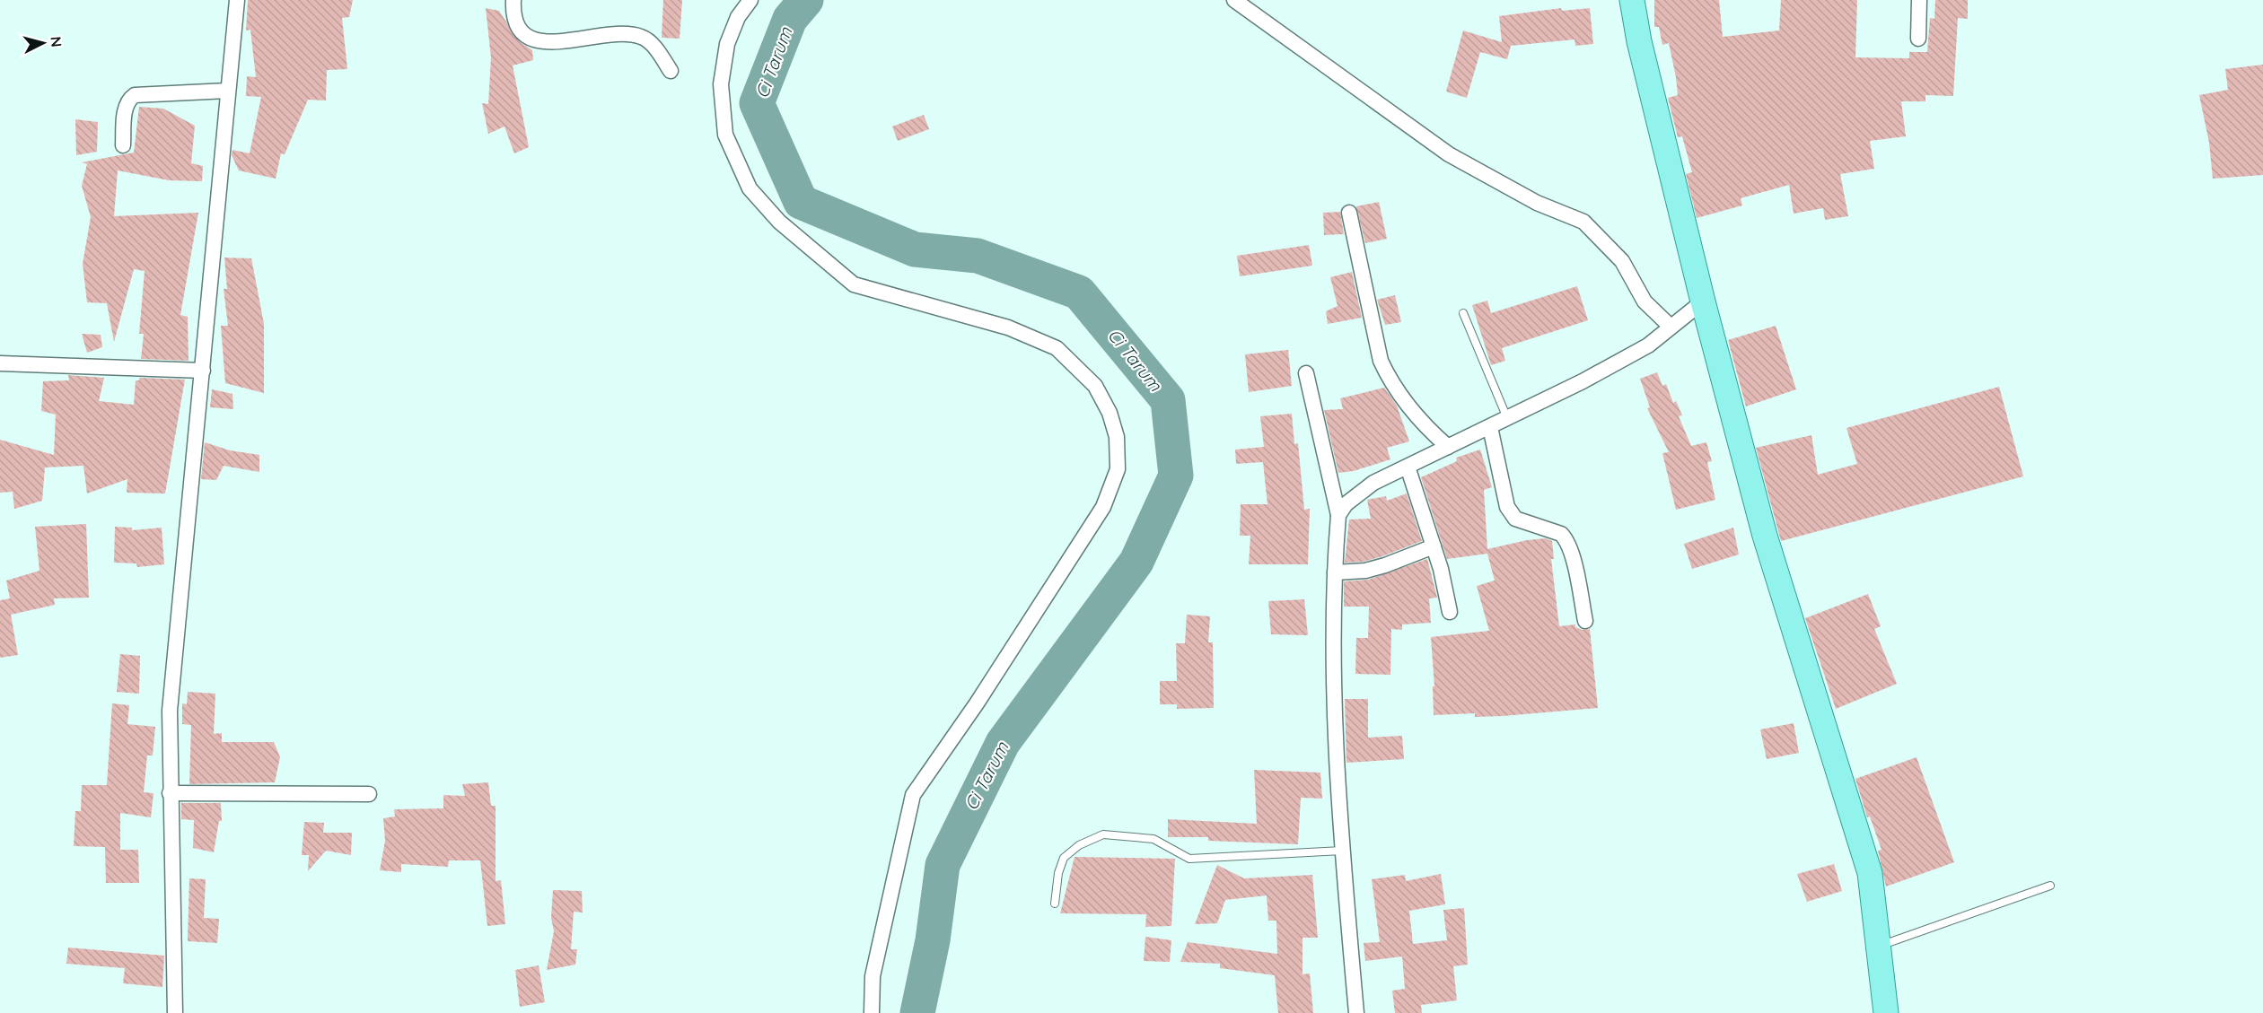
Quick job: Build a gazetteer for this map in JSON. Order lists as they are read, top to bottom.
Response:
{
  "water": ["Ci Tarum"],
  "north": "right"
}
